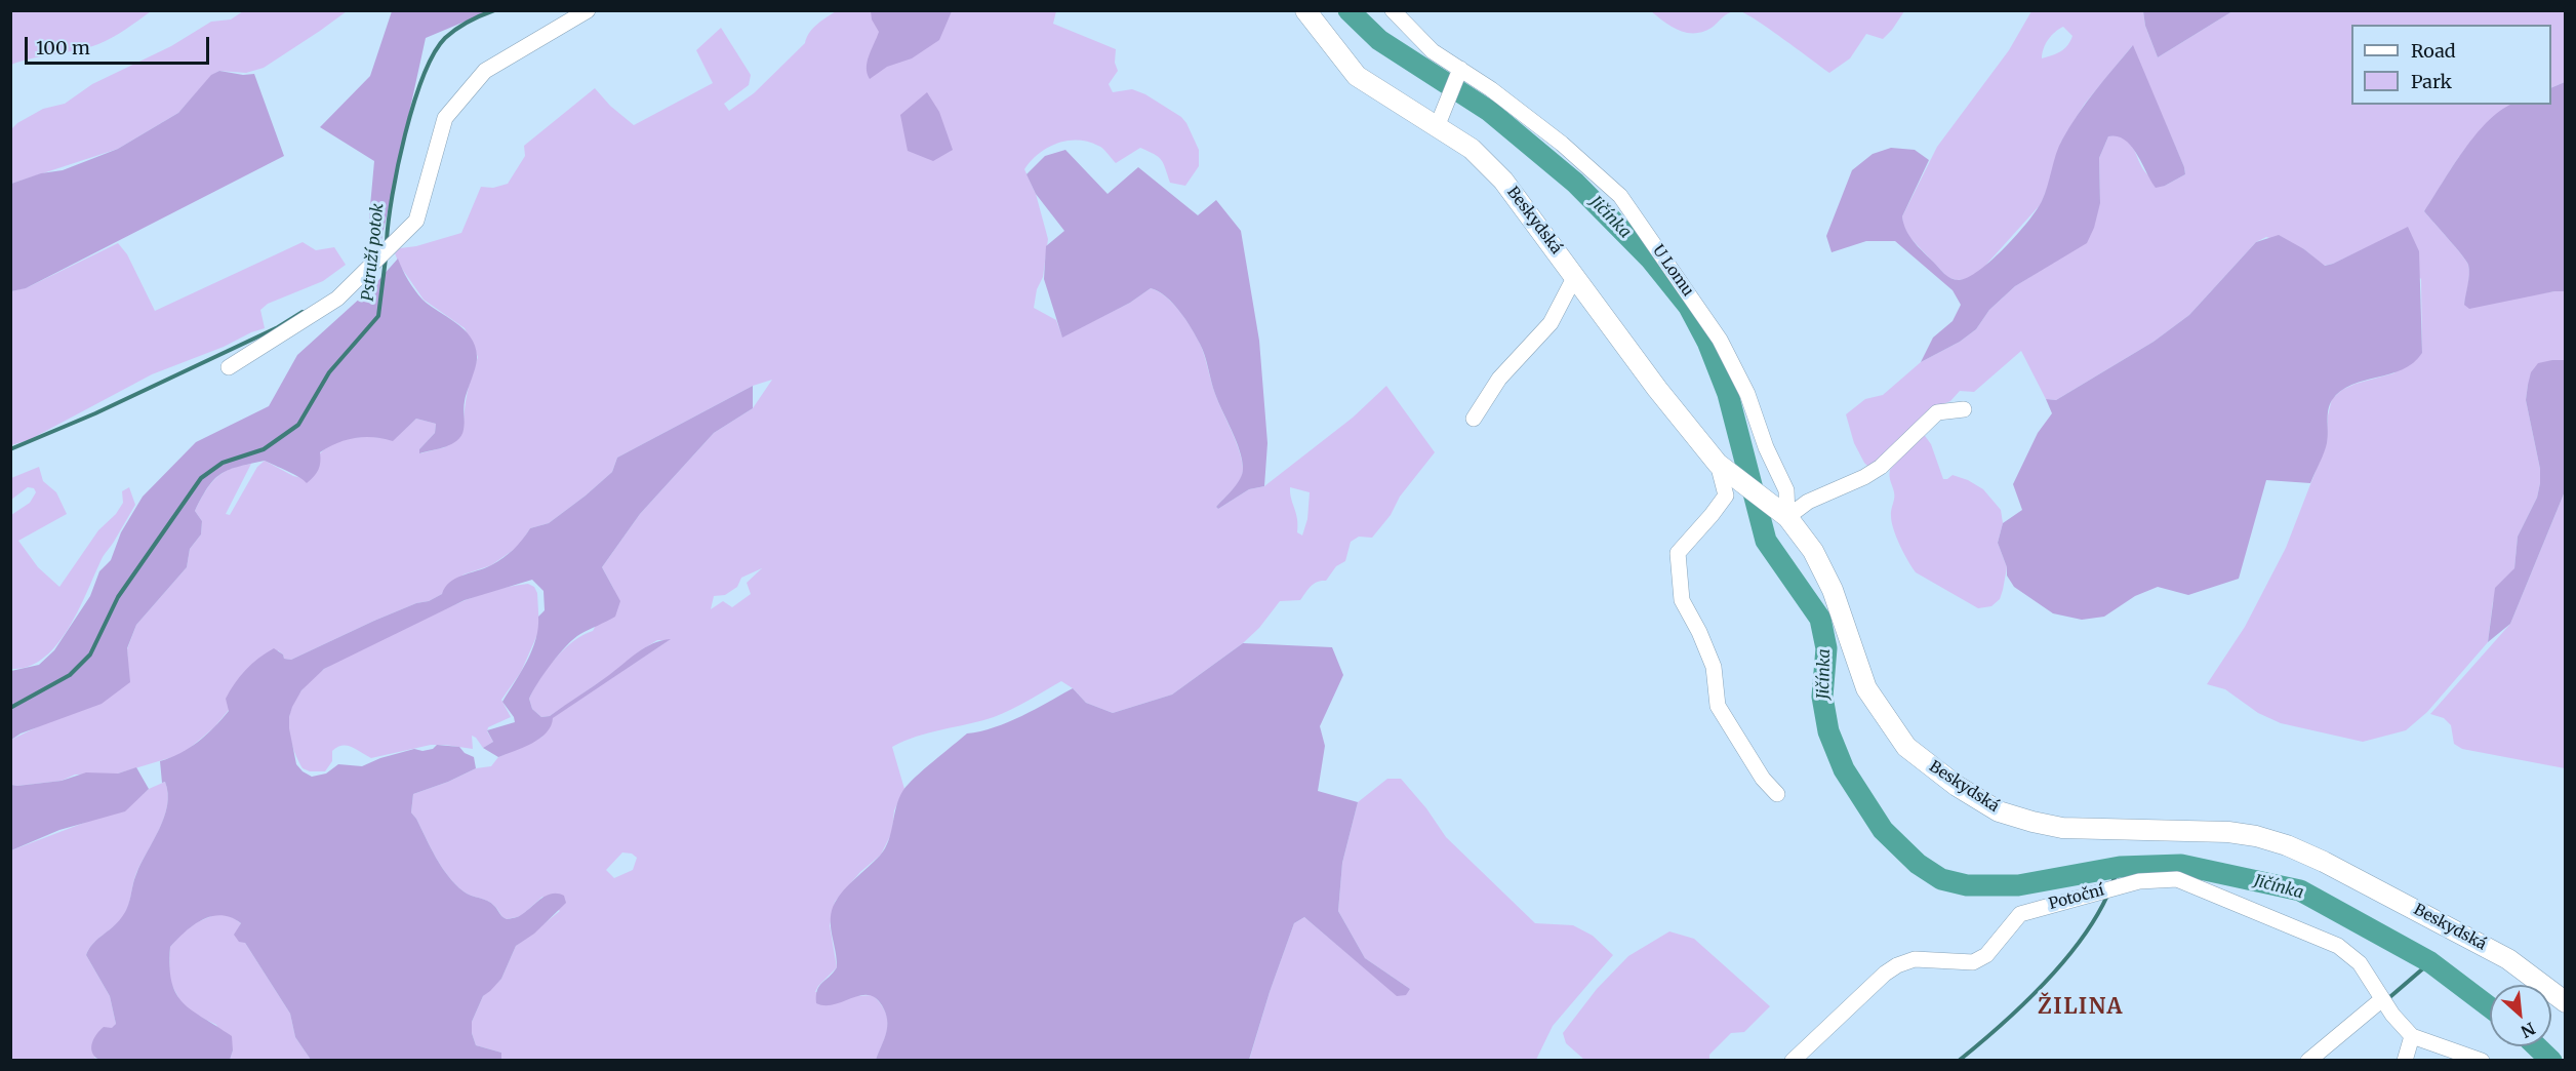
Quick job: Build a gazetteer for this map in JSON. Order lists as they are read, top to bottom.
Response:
{
  "streets": {
    "street": ["Beskydská", "U Lomu", "Potoční"]
  },
  "crossings": [
    ["Beskydská", "U Lomu"]
  ],
  "districts": ["ŽILINA"],
  "water": ["Jičínka", "Pstruží potok"],
  "legend": ["Road", "Park"],
  "scale_bar": "100 m",
  "north": "bottom right"
}
